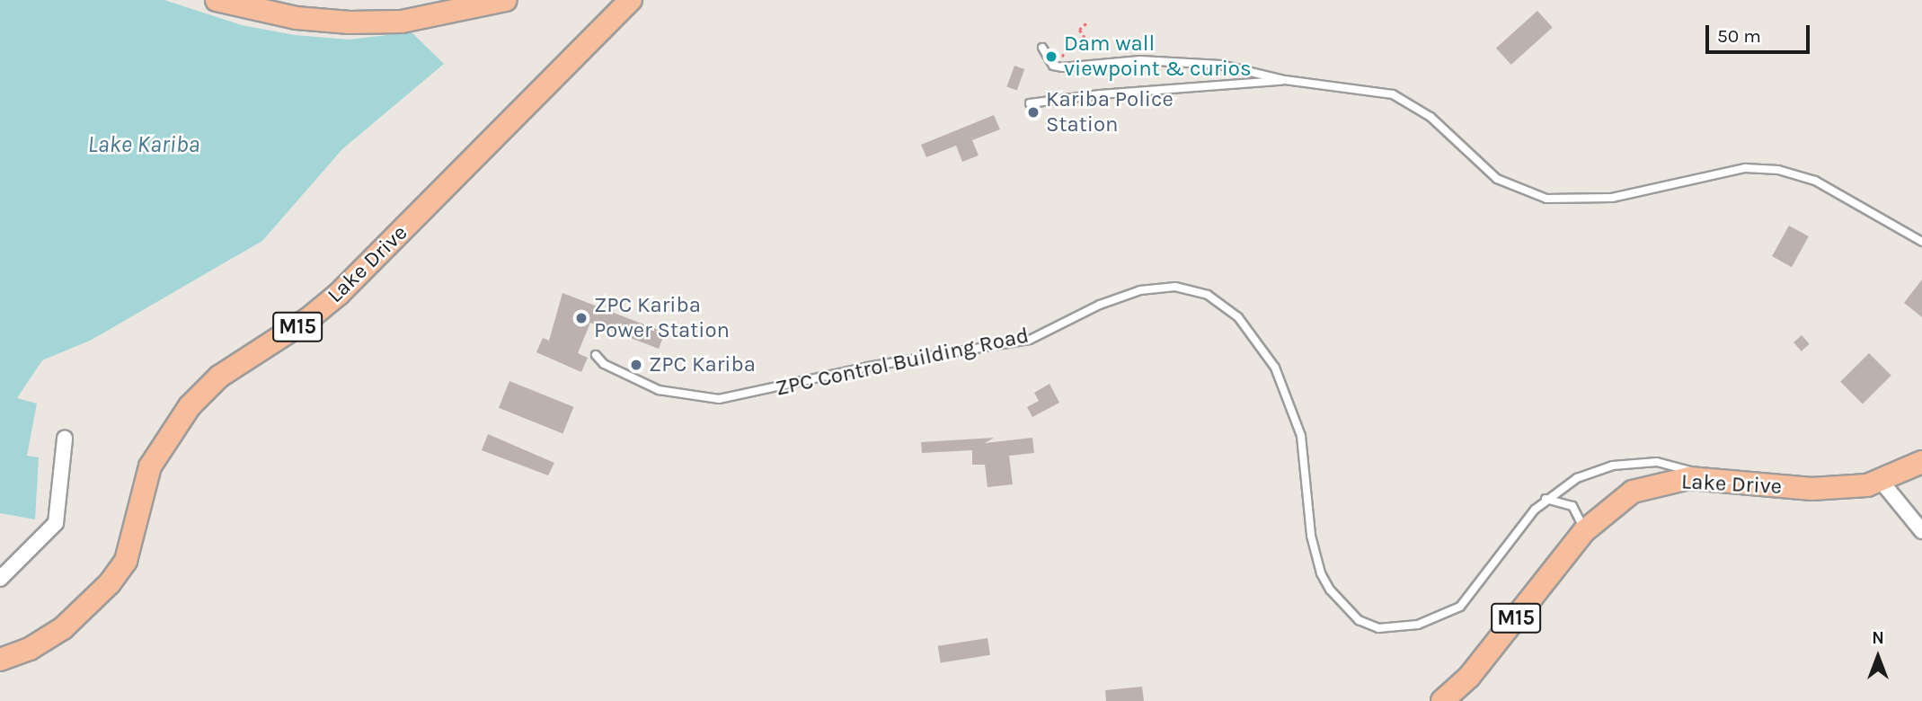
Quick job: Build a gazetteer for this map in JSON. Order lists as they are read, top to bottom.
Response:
{
  "streets": {
    "main road": ["Lake Drive", "M15"],
    "lane": ["ZPC Control Building Road"]
  },
  "crossings": [
    ["Lake Drive", "ZPC Control Building Road"]
  ],
  "water": ["Lake Kariba"],
  "places": [
    "Dam wall viewpoint & curios",
    "Kariba Police Station",
    "ZPC Kariba Power Station",
    "ZPC Kariba"
  ],
  "scale_bar": "50 m",
  "north": "top"
}
